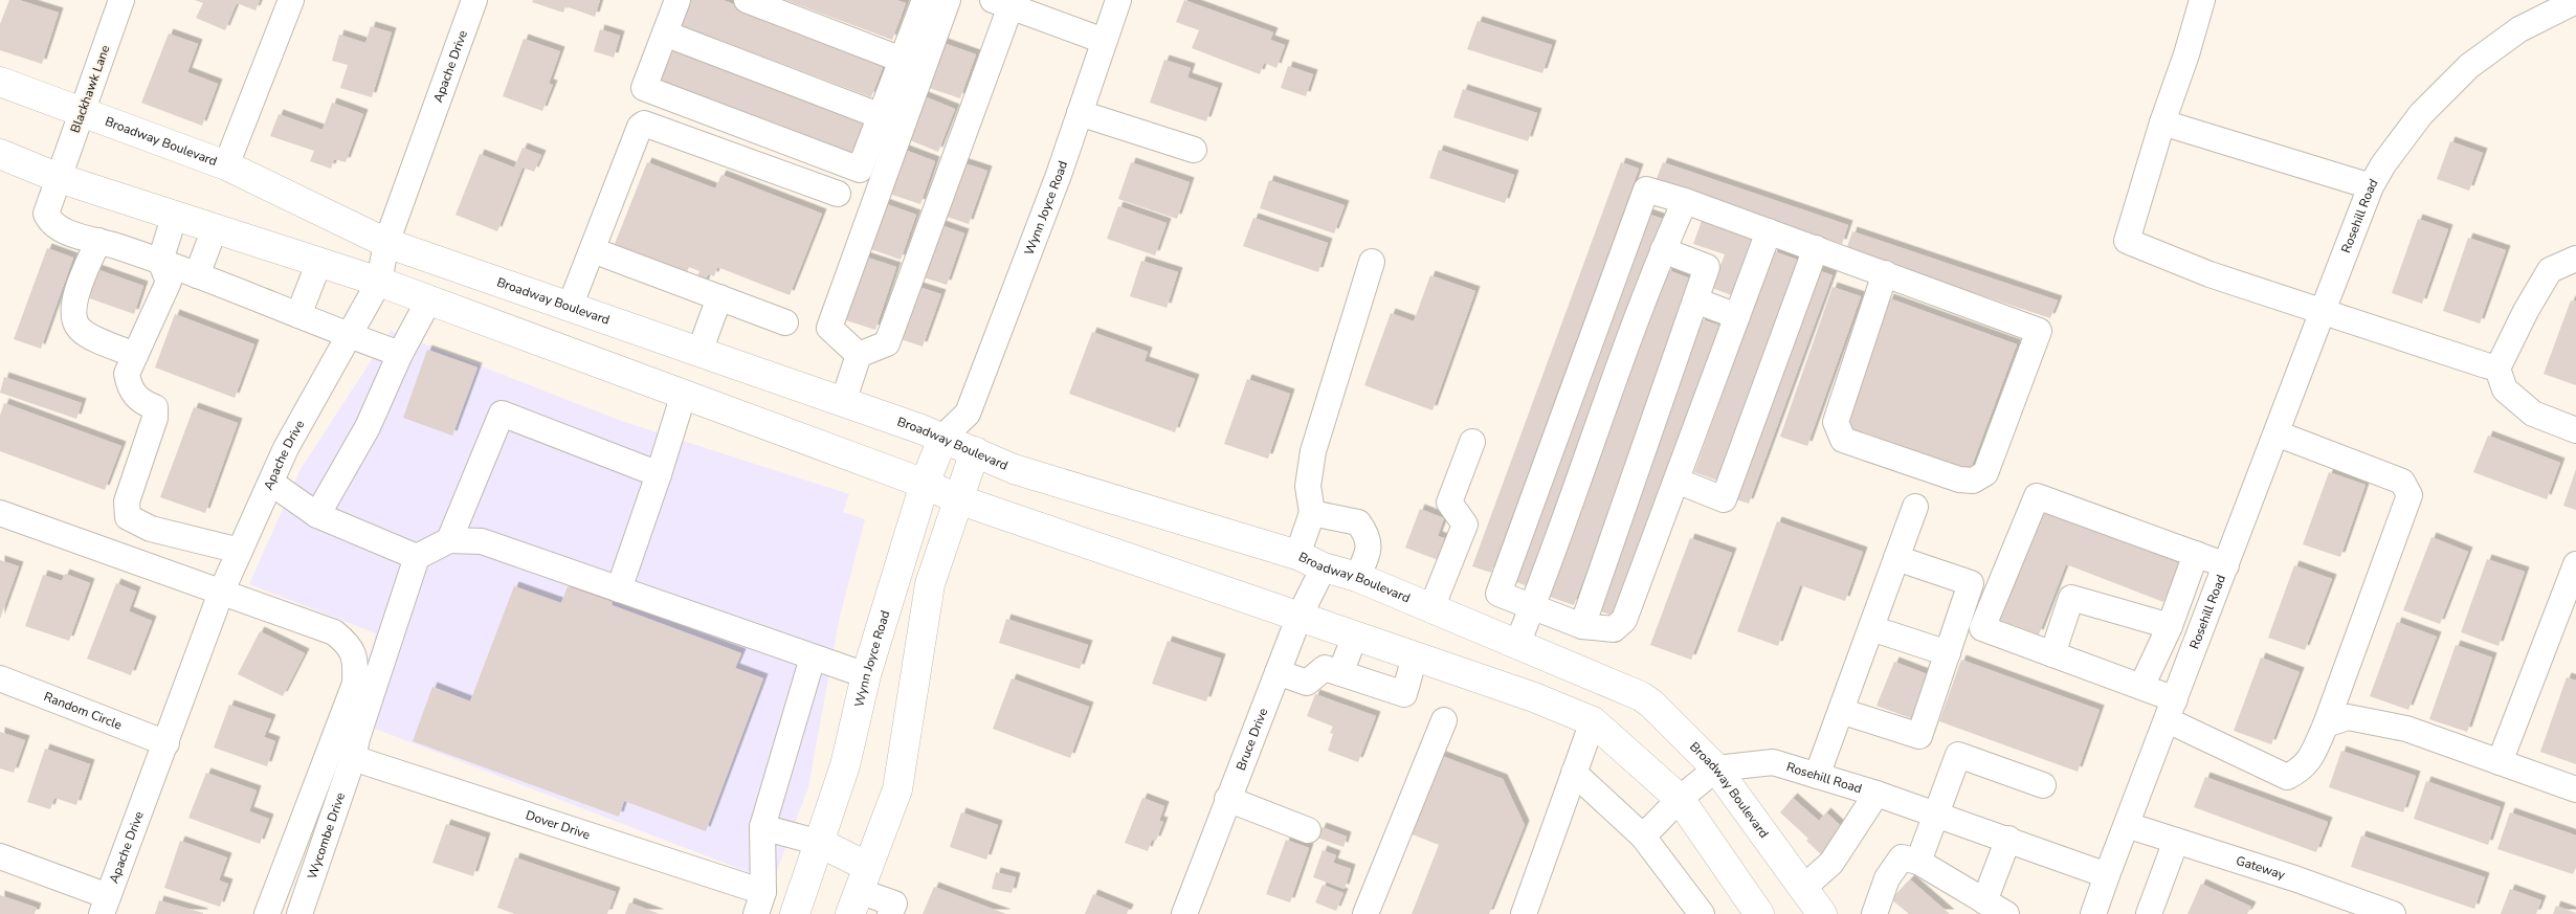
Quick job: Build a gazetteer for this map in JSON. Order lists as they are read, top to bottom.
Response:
{
  "streets": {
    "main road": ["Broadway Boulevard", "Wynn Joyce Road"],
    "street": [
      "Apache Drive",
      "Blackhawk Lane",
      "Rosehill Road",
      "Random Circle",
      "Bruce Drive",
      "Dover Drive",
      "Wycombe Drive",
      "Gateway"
    ]
  },
  "crossings": [
    ["Apache Drive", "Blackhawk Lane"],
    ["Apache Drive", "Broadway Boulevard"],
    ["Apache Drive", "Random Circle"],
    ["Blackhawk Lane", "Broadway Boulevard"],
    ["Broadway Boulevard", "Wynn Joyce Road"],
    ["Broadway Boulevard", "Rosehill Road"],
    ["Broadway Boulevard", "Bruce Drive"],
    ["Rosehill Road", "Gateway"],
    ["Dover Drive", "Wycombe Drive"]
  ]
}
